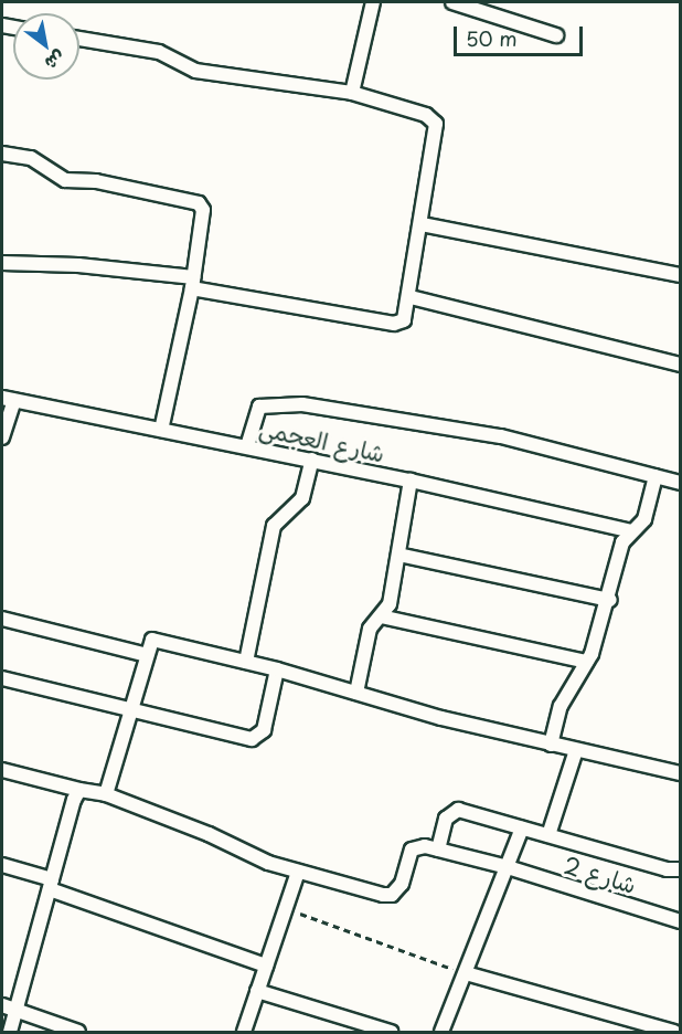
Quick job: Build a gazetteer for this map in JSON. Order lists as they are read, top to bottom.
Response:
{
  "streets": {
    "street": ["شارع العجمى", "شارع 2"]
  },
  "scale_bar": "50 m",
  "north": "bottom right"
}
